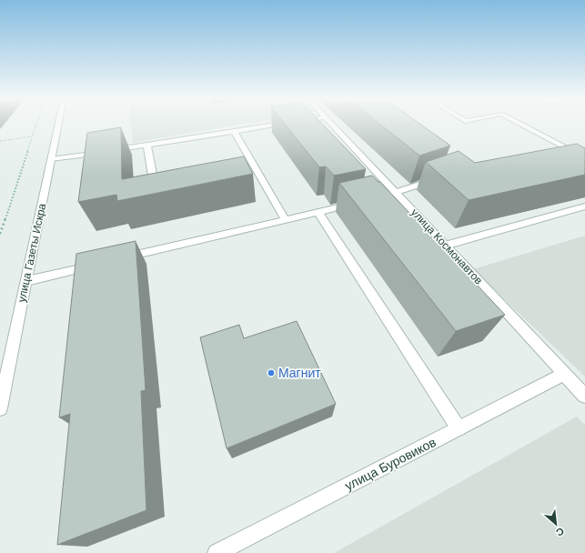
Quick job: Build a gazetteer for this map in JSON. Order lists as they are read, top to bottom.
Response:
{
  "streets": {
    "street": ["улица Космонавтов", "улица Газеты Искра", "улица Буровиков"]
  },
  "crossings": [
    ["улица Космонавтов", "улица Буровиков"]
  ],
  "places": ["Магнит"],
  "north": "bottom right"
}
